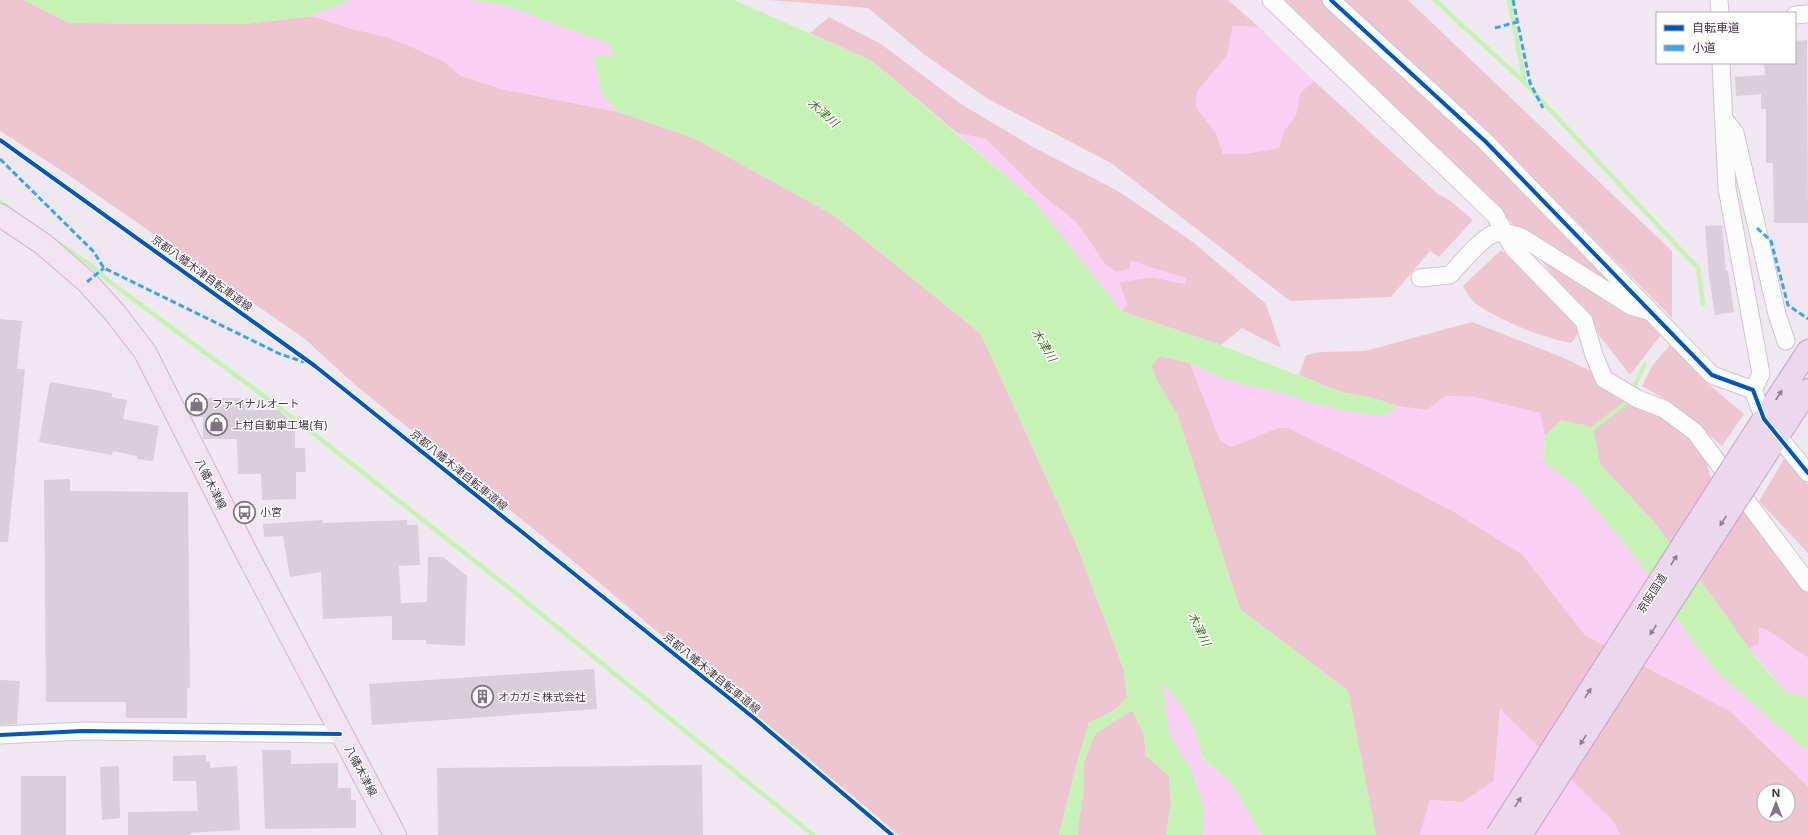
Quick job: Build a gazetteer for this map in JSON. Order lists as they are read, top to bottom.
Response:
{
  "streets": {
    "highway": ["京阪国道"],
    "main road": ["八幡木津線"],
    "cycle path": ["京都八幡木津自転車道線"]
  },
  "water": ["木津川"],
  "places": {
    "shop": ["ファイナルオート", "上村自動車工場(有)"],
    "bus stop": ["小宮"],
    "building": ["オカガミ株式会社"]
  },
  "legend": ["自転車道", "小道"],
  "north": "top"
}
